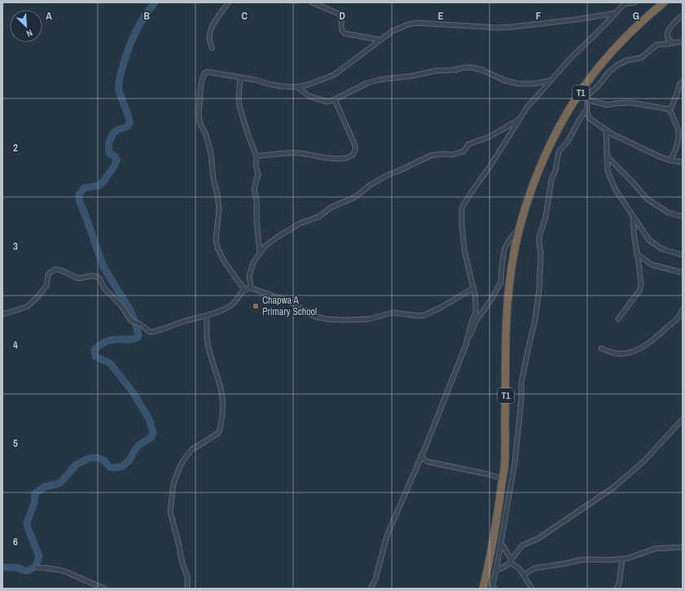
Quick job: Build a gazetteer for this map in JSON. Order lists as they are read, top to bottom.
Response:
{
  "streets": {
    "highway": ["T1"]
  },
  "places": ["Chapwa A Primary School"],
  "north": "bottom right",
  "grid": {
    "columns": [
      "A",
      "B",
      "C",
      "D",
      "E",
      "F",
      "G"
    ],
    "rows": [
      "2",
      "3",
      "4",
      "5",
      "6"
    ]
  }
}
